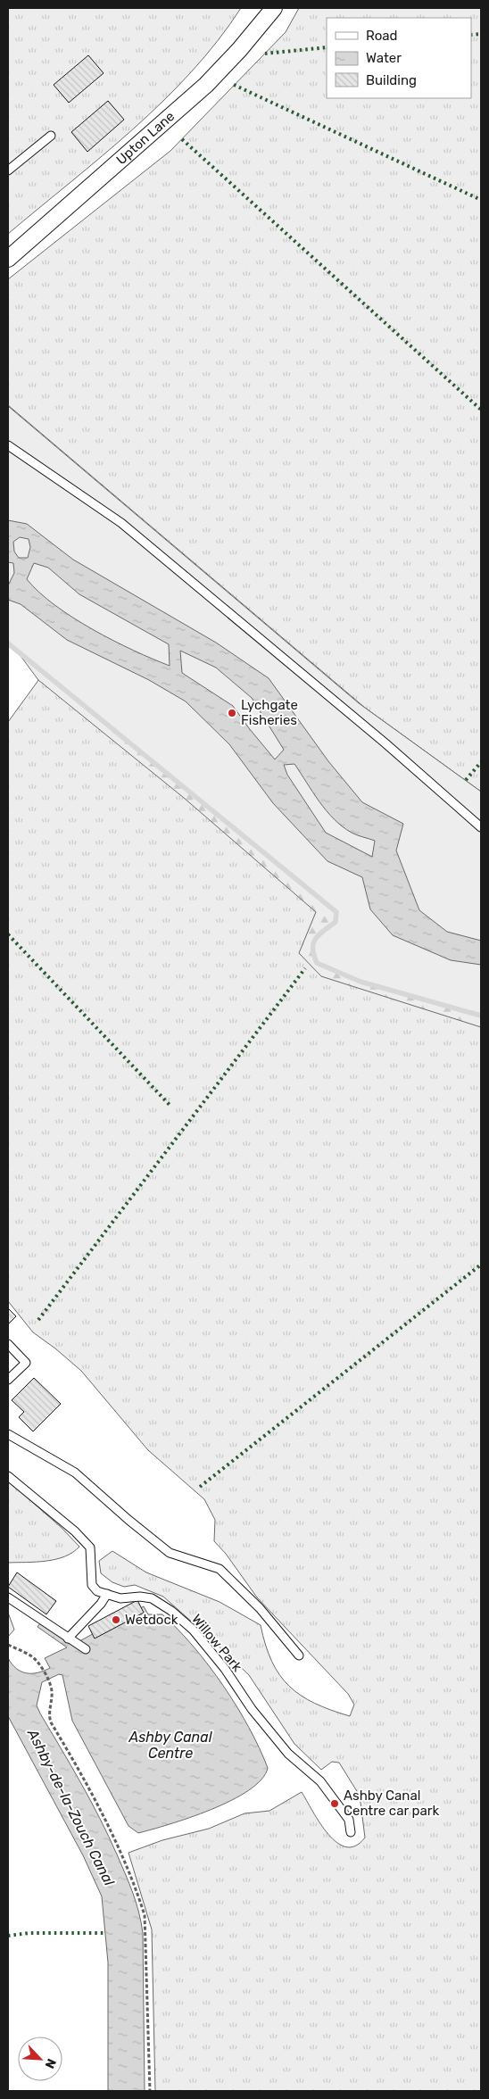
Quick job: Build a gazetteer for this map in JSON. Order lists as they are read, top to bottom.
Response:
{
  "streets": {
    "street": ["Upton Lane"],
    "lane": ["Willow Park"]
  },
  "water": ["Ashby Canal Centre", "Ashby-de-la-Zouch Canal"],
  "places": ["Lychgate Fisheries", "Wetdock", "Ashby Canal Centre car park"],
  "legend": ["Road", "Water", "Building"],
  "north": "bottom right"
}
